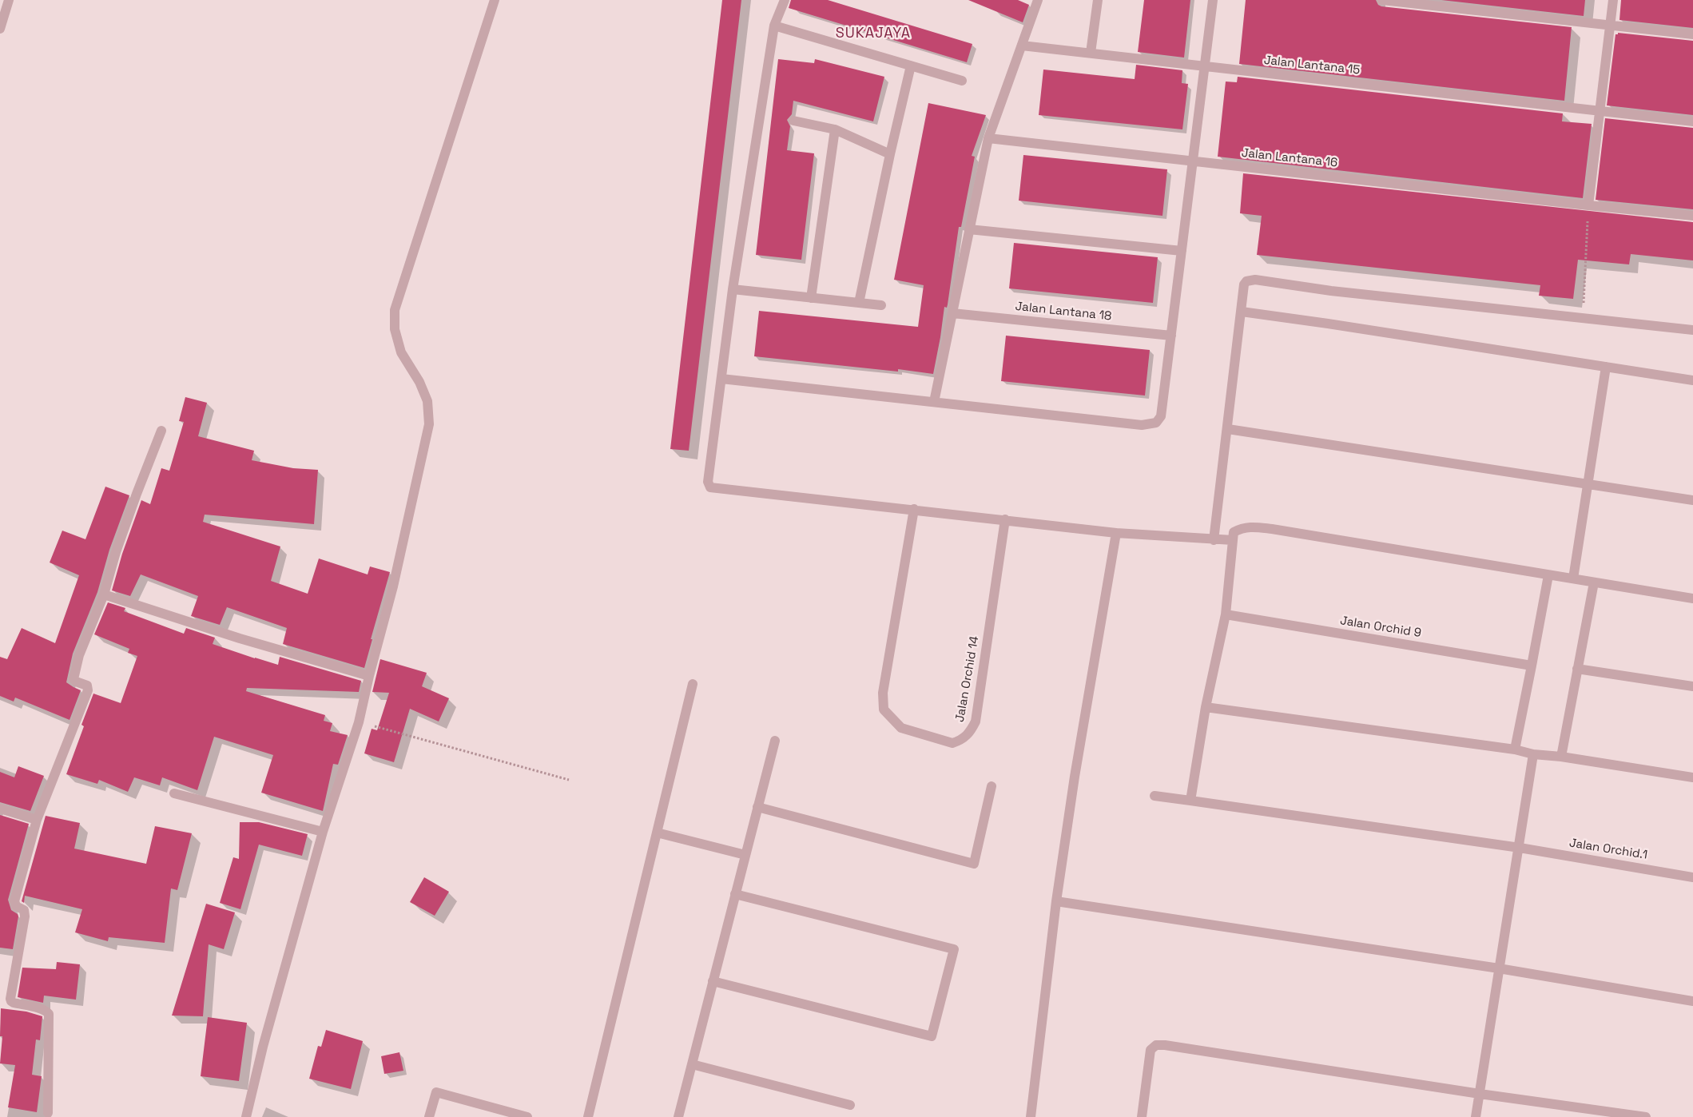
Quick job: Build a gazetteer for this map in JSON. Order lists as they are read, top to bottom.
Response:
{
  "streets": {
    "street": [
      "Jalan Lantana 15",
      "Jalan Lantana 16",
      "Jalan Lantana 18",
      "Jalan Orchid 9",
      "Jalan Orchid 14",
      "Jalan Orchid.1"
    ]
  },
  "districts": ["SUKAJAYA"]
}
